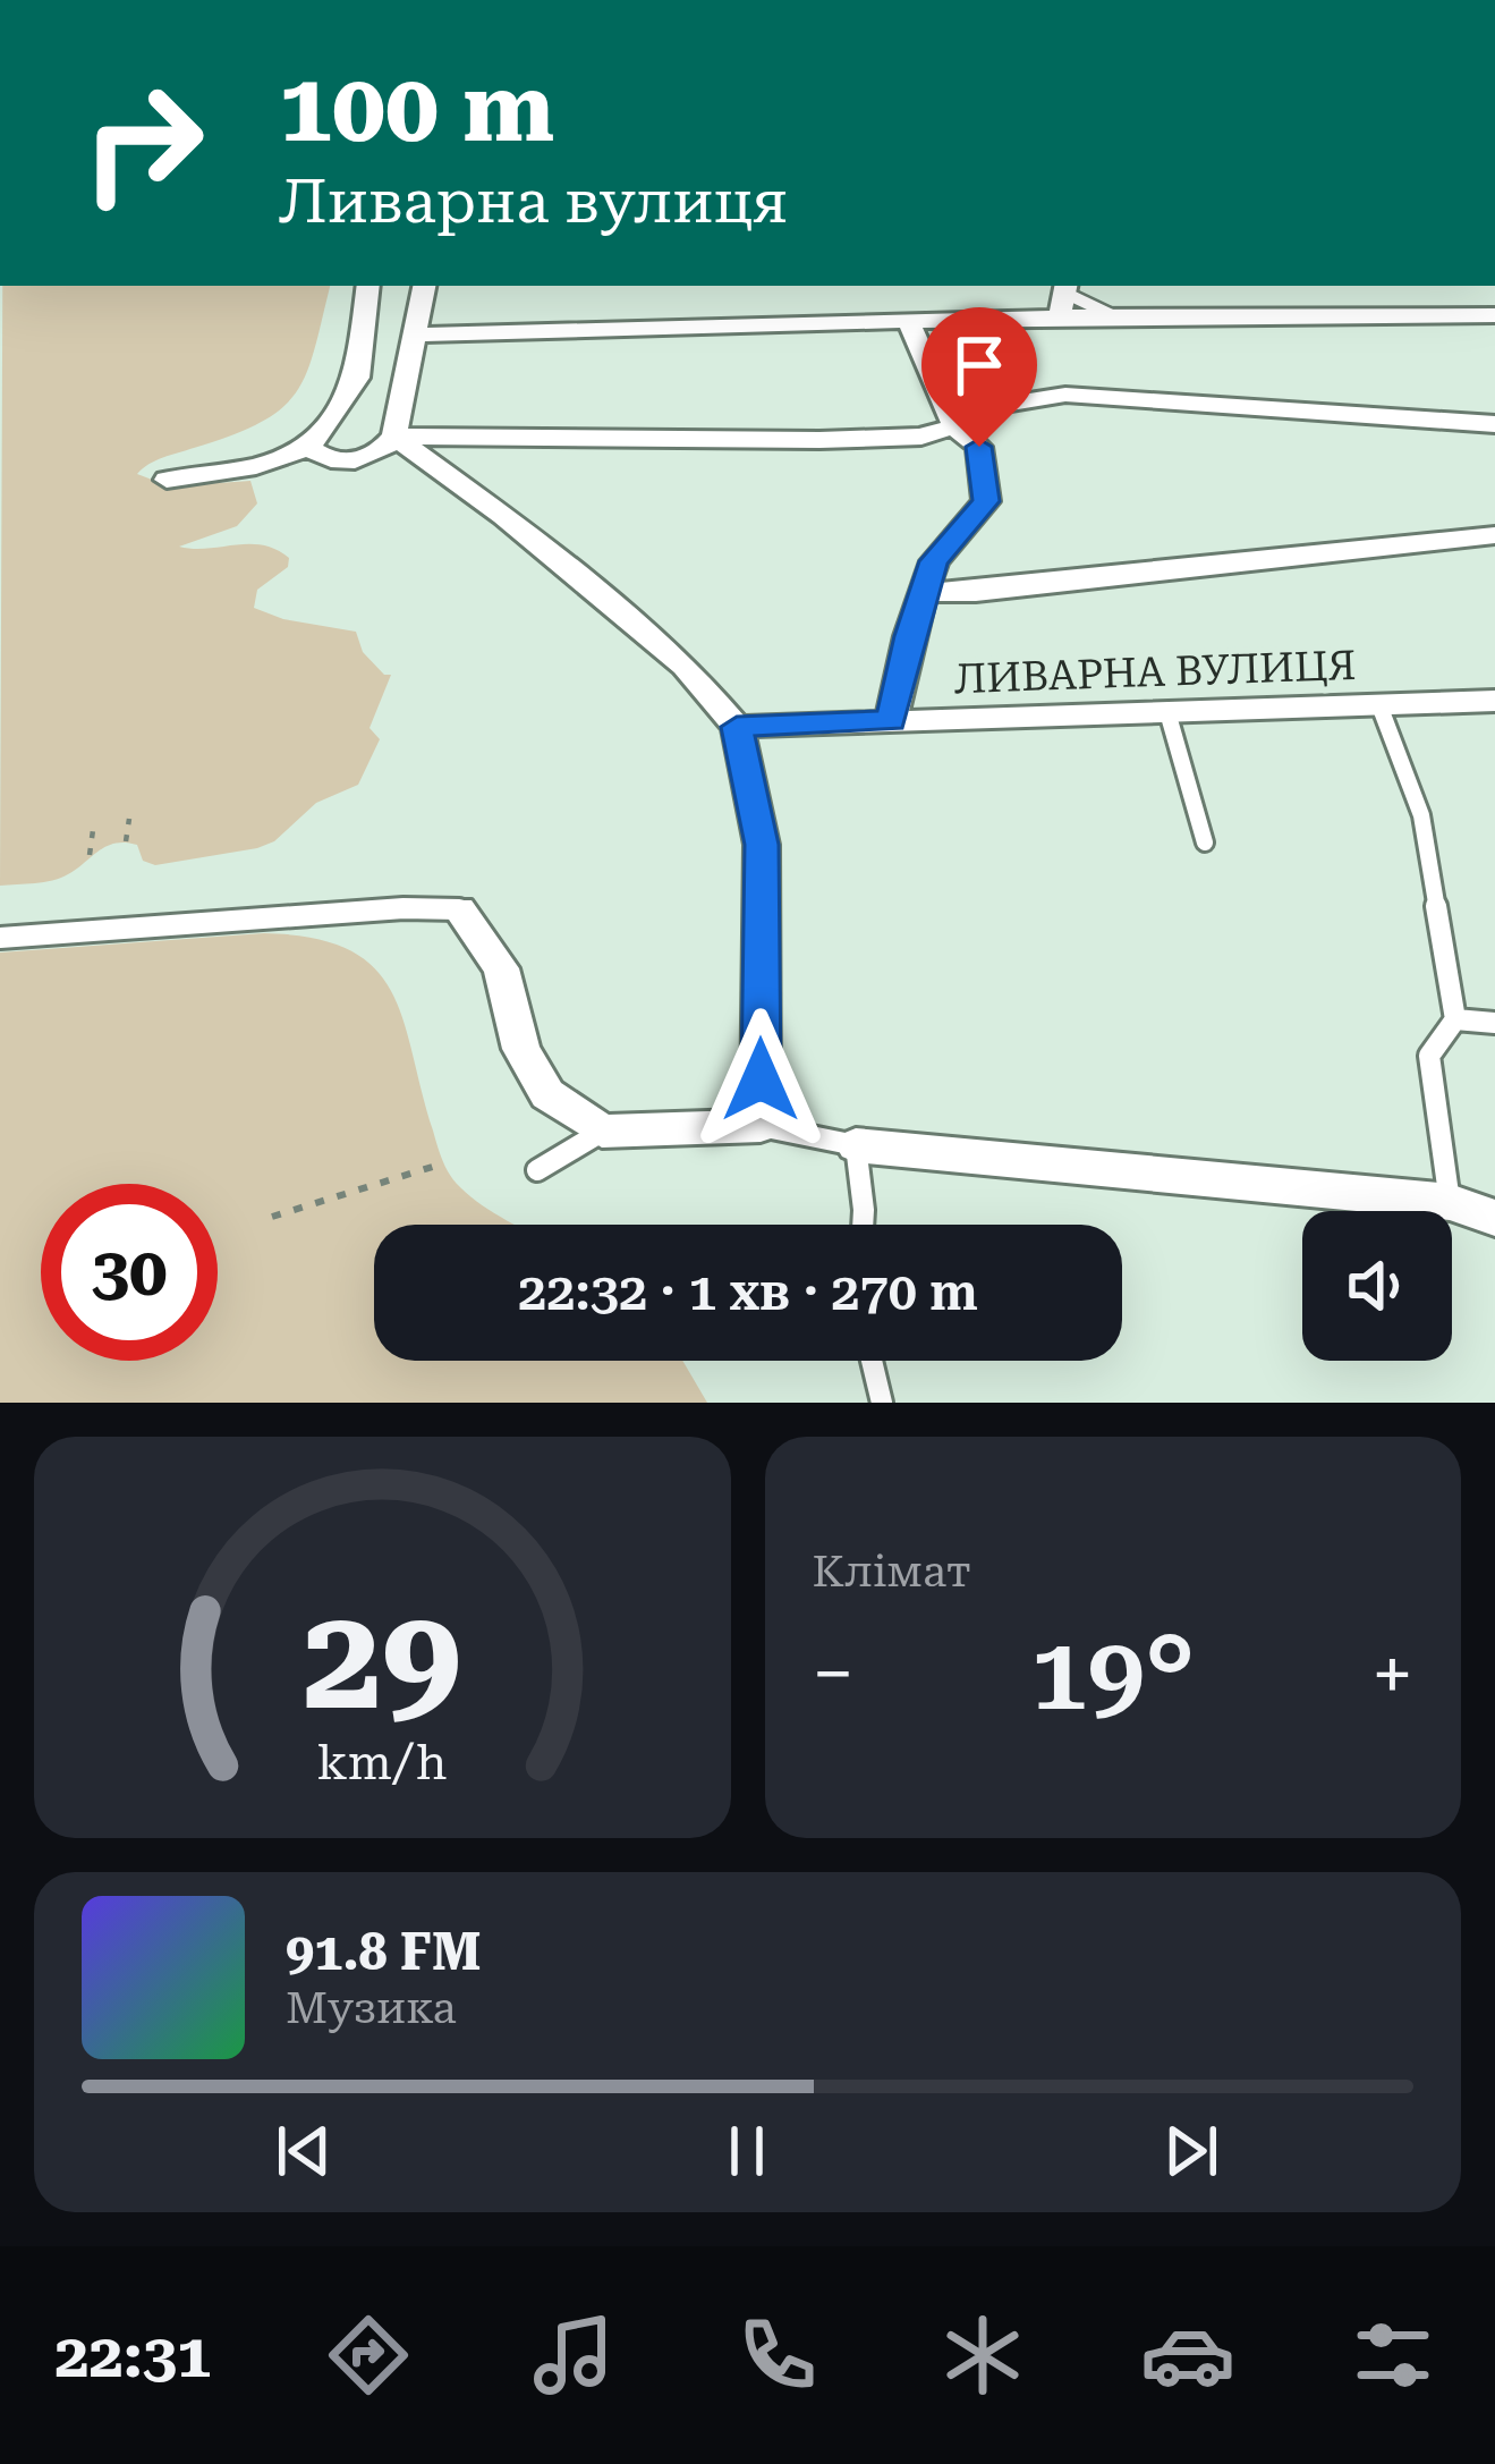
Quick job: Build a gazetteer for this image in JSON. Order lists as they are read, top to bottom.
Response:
{
  "streets": {
    "street": ["ЛИВАРНА ВУЛИЦЯ"]
  },
  "page": {
    "turn": ["100 m", "Ливарна вулиця"],
    "limit": "30",
    "trip": "22:32 · 1 хв · 270 m",
    "tile": "Клімат",
    "heat": ["−", "19°", "+"],
    "song": ["91.8 FM", "Музика"],
    "tabs": "22:31",
    "gauge": ["29", "km/h"]
  }
}
